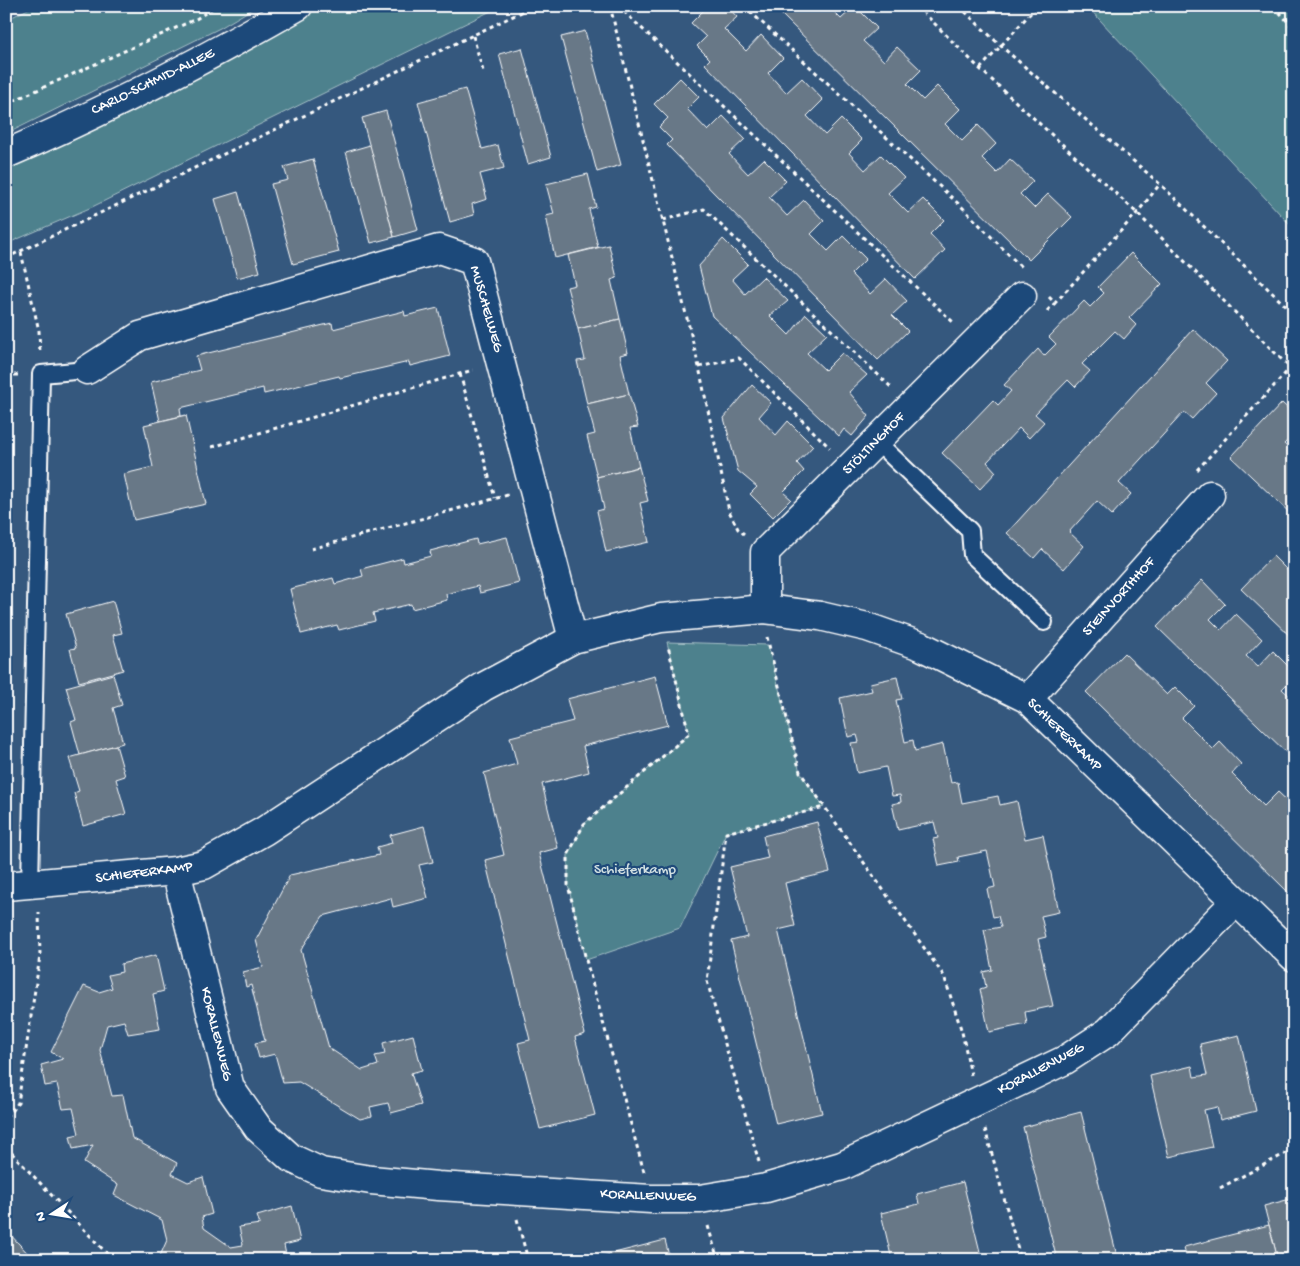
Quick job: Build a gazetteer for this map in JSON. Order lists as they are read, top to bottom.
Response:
{
  "streets": {
    "street": [
      "CARLO-SCHMID-ALLEE",
      "MUSCHELWEG",
      "STÖLTINGHOF",
      "STEINVORTHHOF",
      "SCHIEFERKAMP",
      "KORALLENWEG"
    ]
  },
  "crossings": [
    ["MUSCHELWEG", "SCHIEFERKAMP"],
    ["STEINVORTHHOF", "SCHIEFERKAMP"],
    ["SCHIEFERKAMP", "KORALLENWEG"]
  ],
  "parks": ["Schieferkamp"],
  "north": "left"
}
